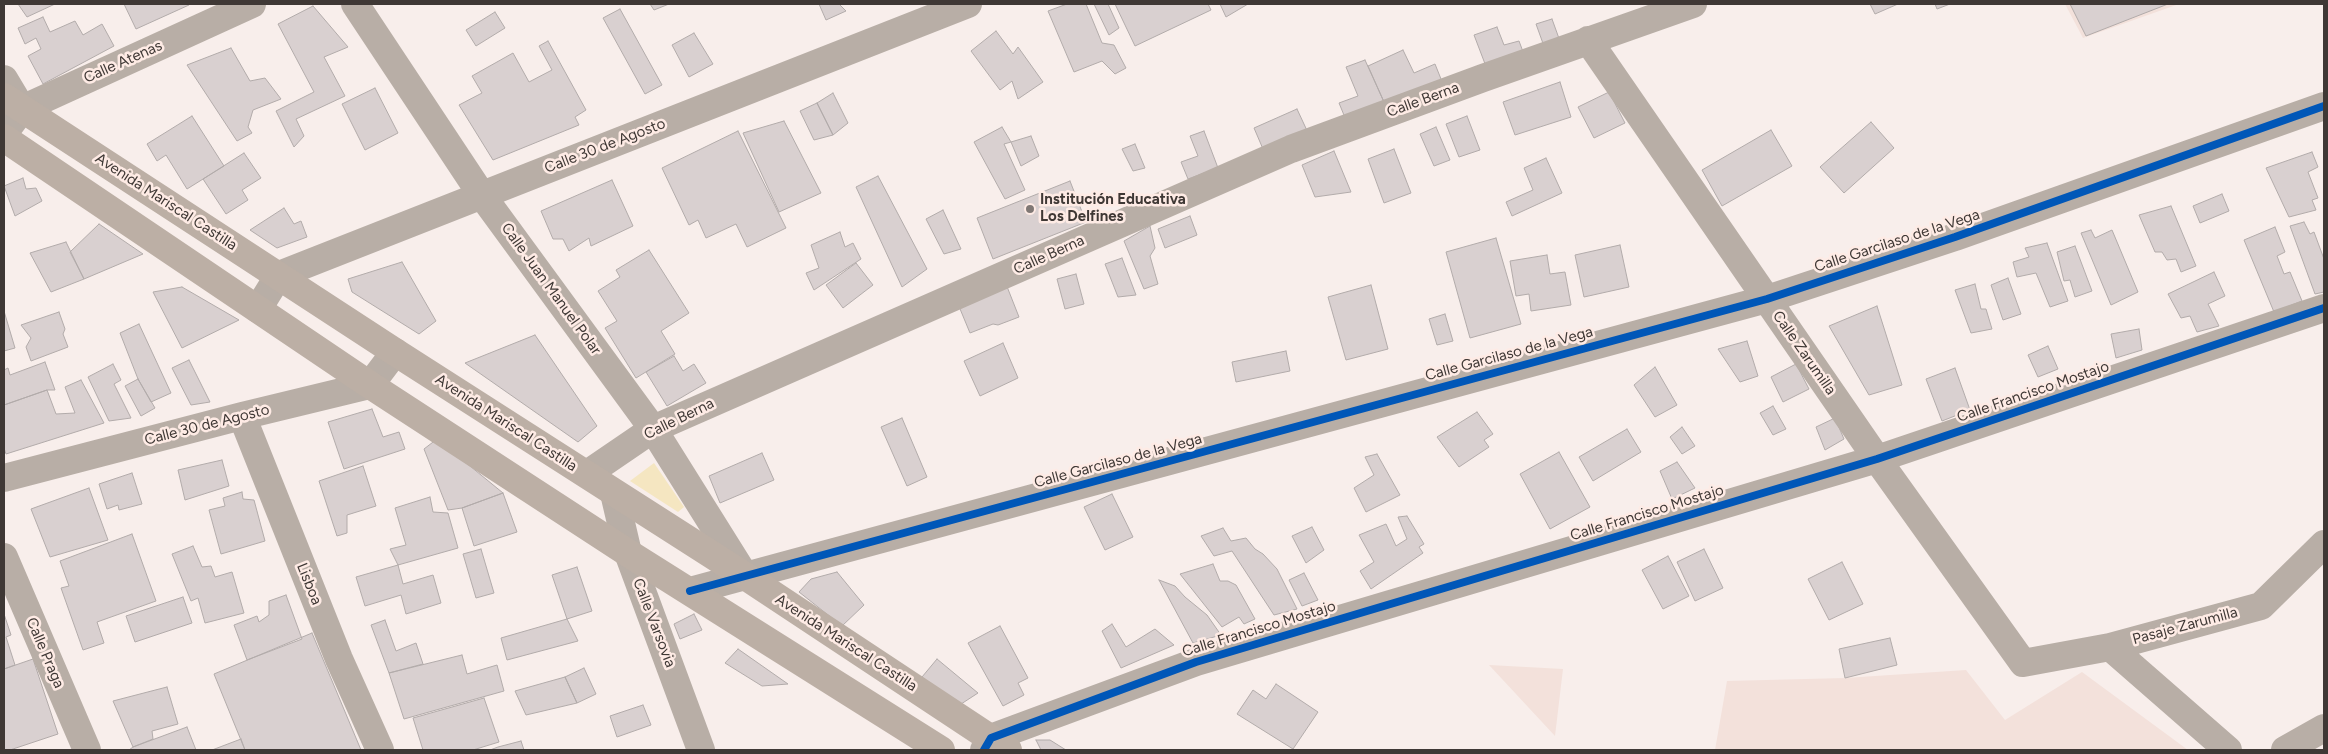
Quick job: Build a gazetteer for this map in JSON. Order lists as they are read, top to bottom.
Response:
{
  "streets": {
    "main road": ["Avenida Mariscal Castilla"],
    "street": [
      "Calle Atenas",
      "Calle Berna",
      "Calle 30 de Agosto",
      "Calle Garcilaso de la Vega",
      "Calle Juan Manuel Polar",
      "Calle Zarumilla",
      "Calle Francisco Mostajo",
      "Lisboa",
      "Calle Varsovia",
      "Pasaje Zarumilla",
      "Calle Praga"
    ]
  },
  "crossings": [
    ["Calle Atenas", "Avenida Mariscal Castilla"],
    ["Calle Berna", "Avenida Mariscal Castilla"],
    ["Calle Berna", "Calle Juan Manuel Polar"],
    ["Calle Berna", "Calle Zarumilla"],
    ["Calle 30 de Agosto", "Avenida Mariscal Castilla"],
    ["Calle 30 de Agosto", "Calle Juan Manuel Polar"],
    ["Calle 30 de Agosto", "Lisboa"],
    ["Avenida Mariscal Castilla", "Calle Garcilaso de la Vega"],
    ["Avenida Mariscal Castilla", "Calle Juan Manuel Polar"],
    ["Avenida Mariscal Castilla", "Calle Francisco Mostajo"],
    ["Avenida Mariscal Castilla", "Calle Varsovia"],
    ["Calle Garcilaso de la Vega", "Calle Juan Manuel Polar"],
    ["Calle Garcilaso de la Vega", "Calle Zarumilla"],
    ["Calle Zarumilla", "Calle Francisco Mostajo"],
    ["Calle Zarumilla", "Pasaje Zarumilla"]
  ],
  "places": ["Institución Educativa Los Delfines"]
}
